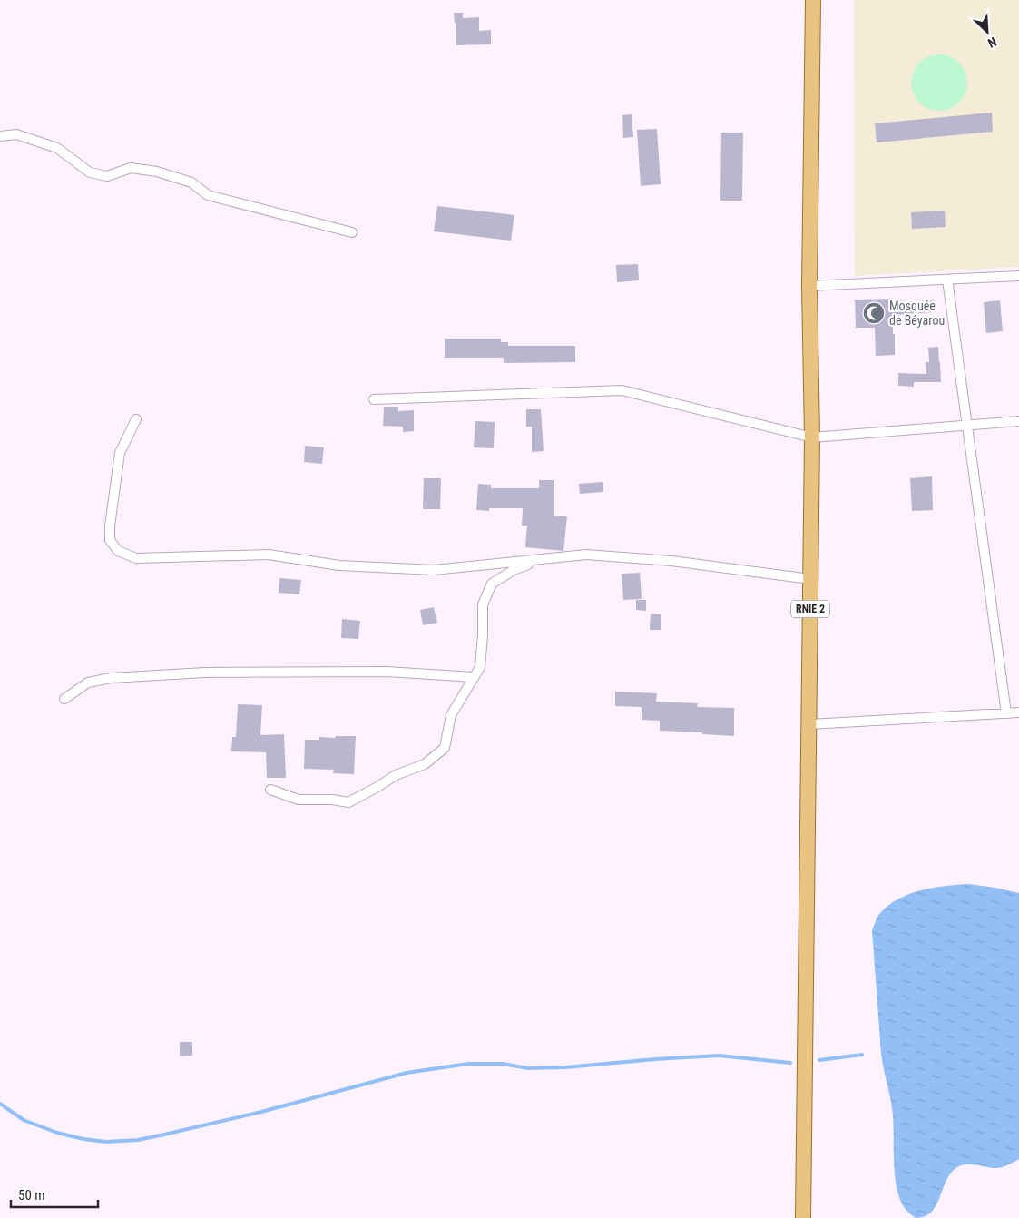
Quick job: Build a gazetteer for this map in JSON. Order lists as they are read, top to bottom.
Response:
{
  "streets": {
    "main road": ["RNIE 2"]
  },
  "places": {
    "mosque": ["Mosquée de Béyarou"]
  },
  "scale_bar": "50 m",
  "north": "bottom right"
}
